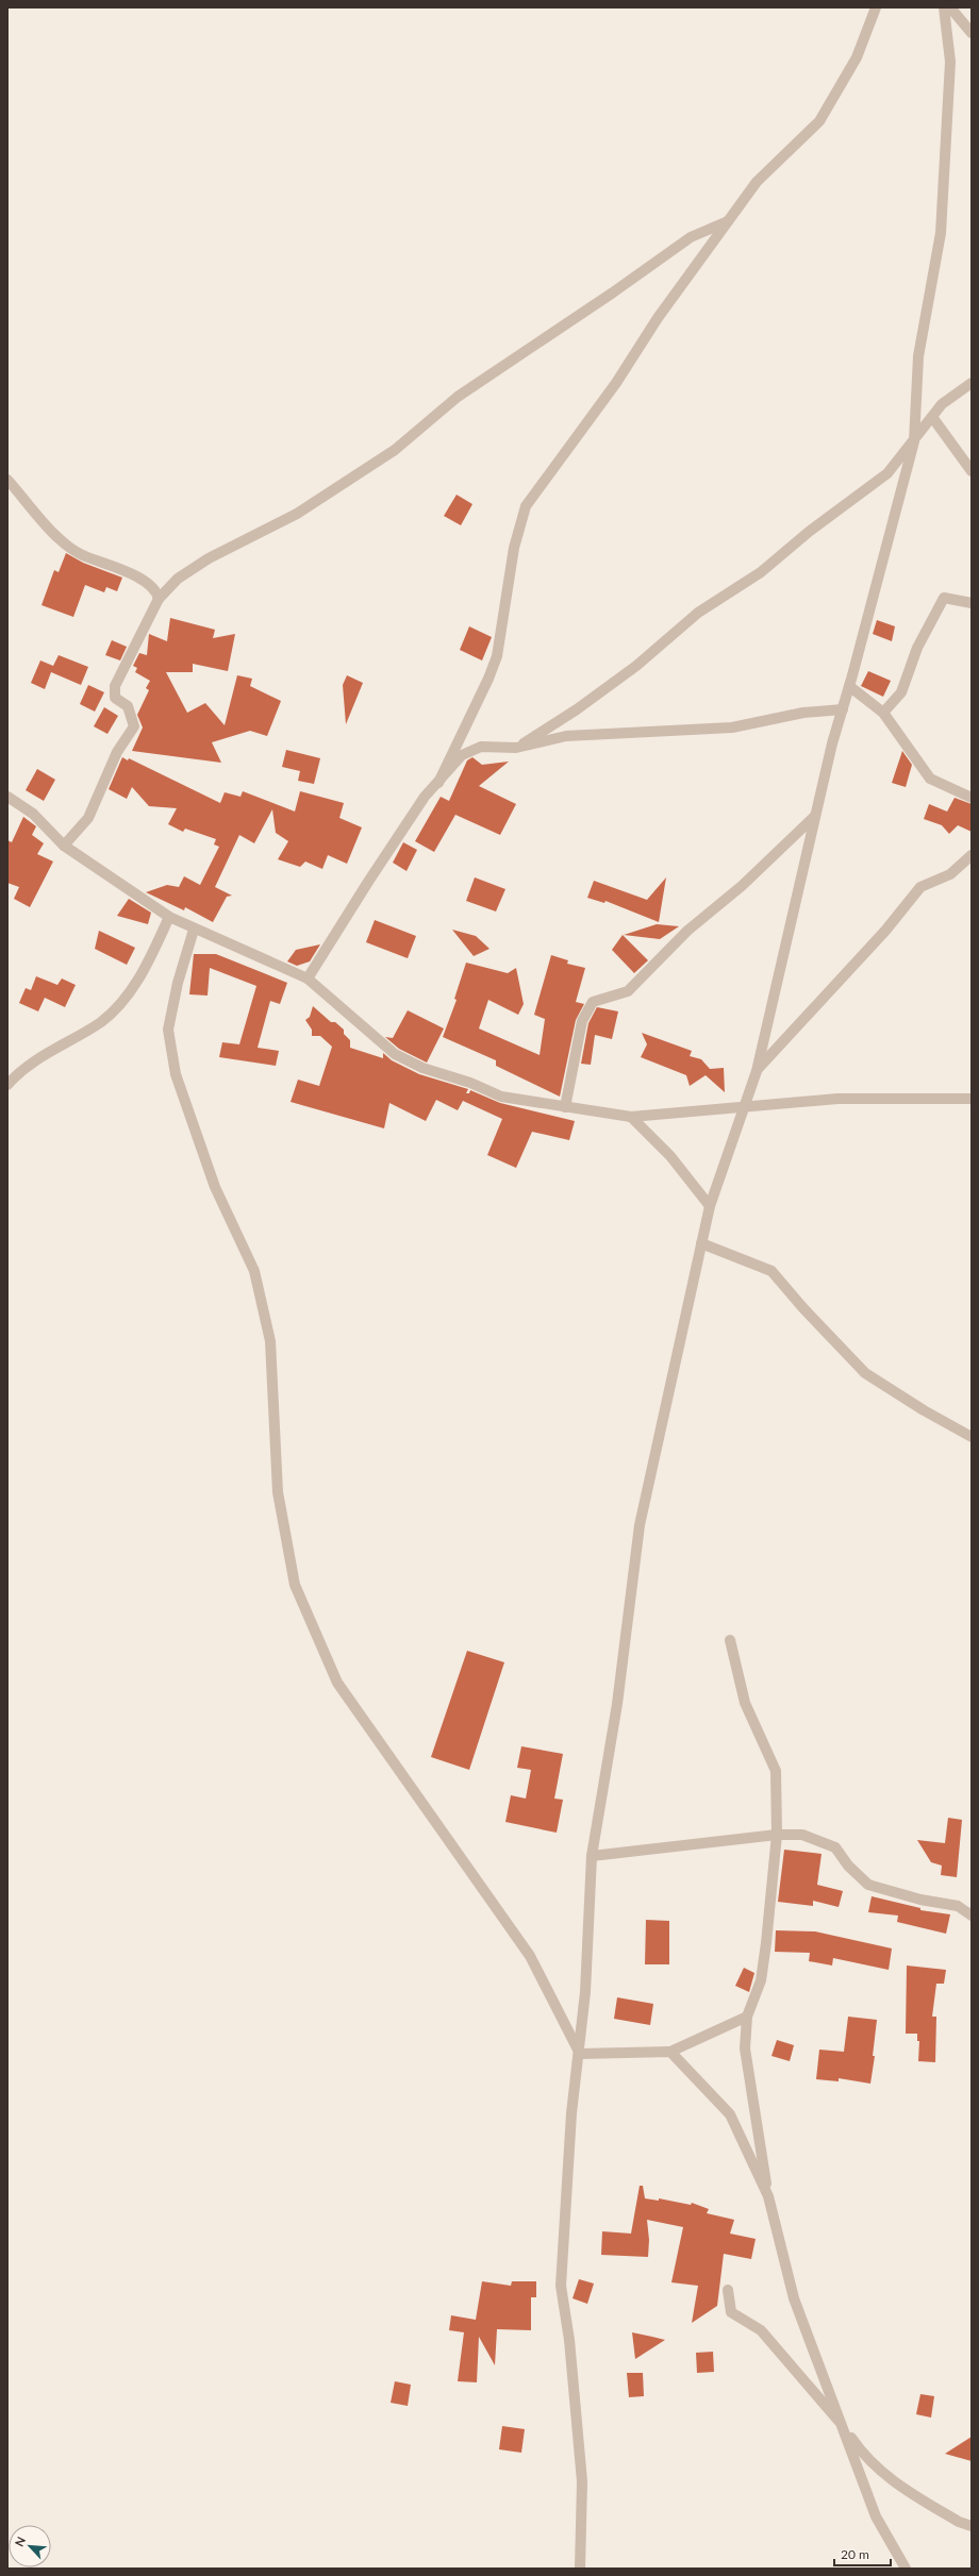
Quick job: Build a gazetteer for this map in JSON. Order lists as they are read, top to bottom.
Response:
{
  "scale_bar": "20 m",
  "north": "top left"
}
